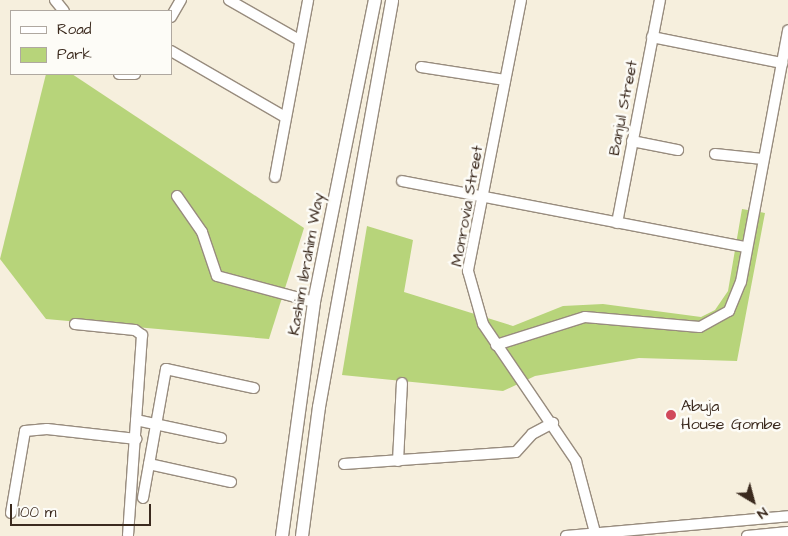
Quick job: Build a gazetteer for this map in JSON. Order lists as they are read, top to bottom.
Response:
{
  "streets": {
    "main road": ["Kashim Ibrahim Way"],
    "street": ["Banjul Street", "Monrovia Street"]
  },
  "places": ["Abuja House Gombe"],
  "legend": ["Road", "Park"],
  "scale_bar": "100 m",
  "north": "bottom right"
}
